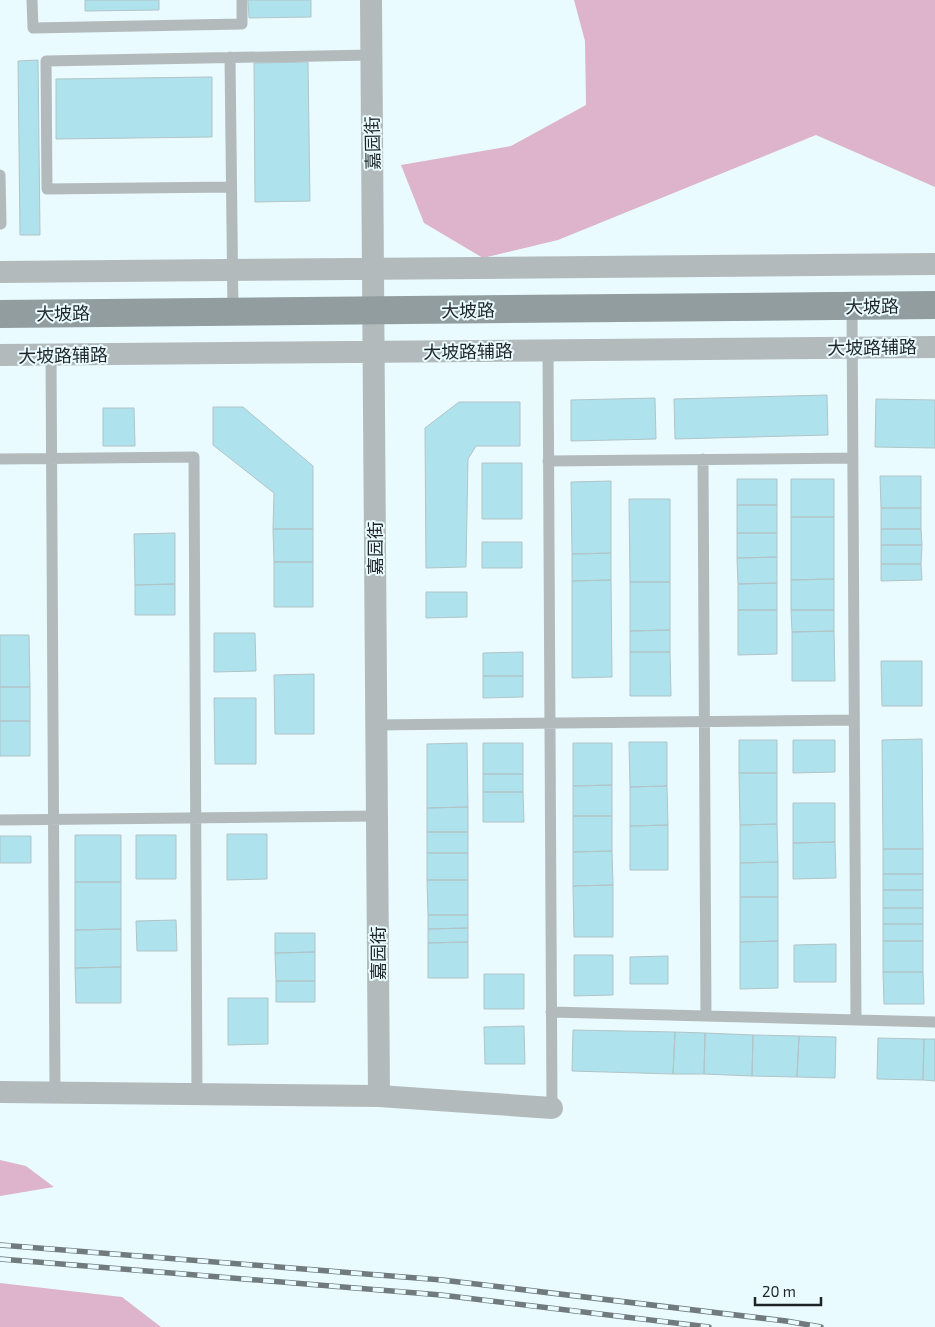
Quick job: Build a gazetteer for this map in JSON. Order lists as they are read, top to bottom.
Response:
{
  "streets": {
    "main road": ["大坡路"],
    "street": ["嘉园街", "大坡路辅路"]
  },
  "crossings": [
    ["嘉园街", "大坡路"],
    ["嘉园街", "大坡路辅路"]
  ],
  "scale_bar": "20 m"
}
